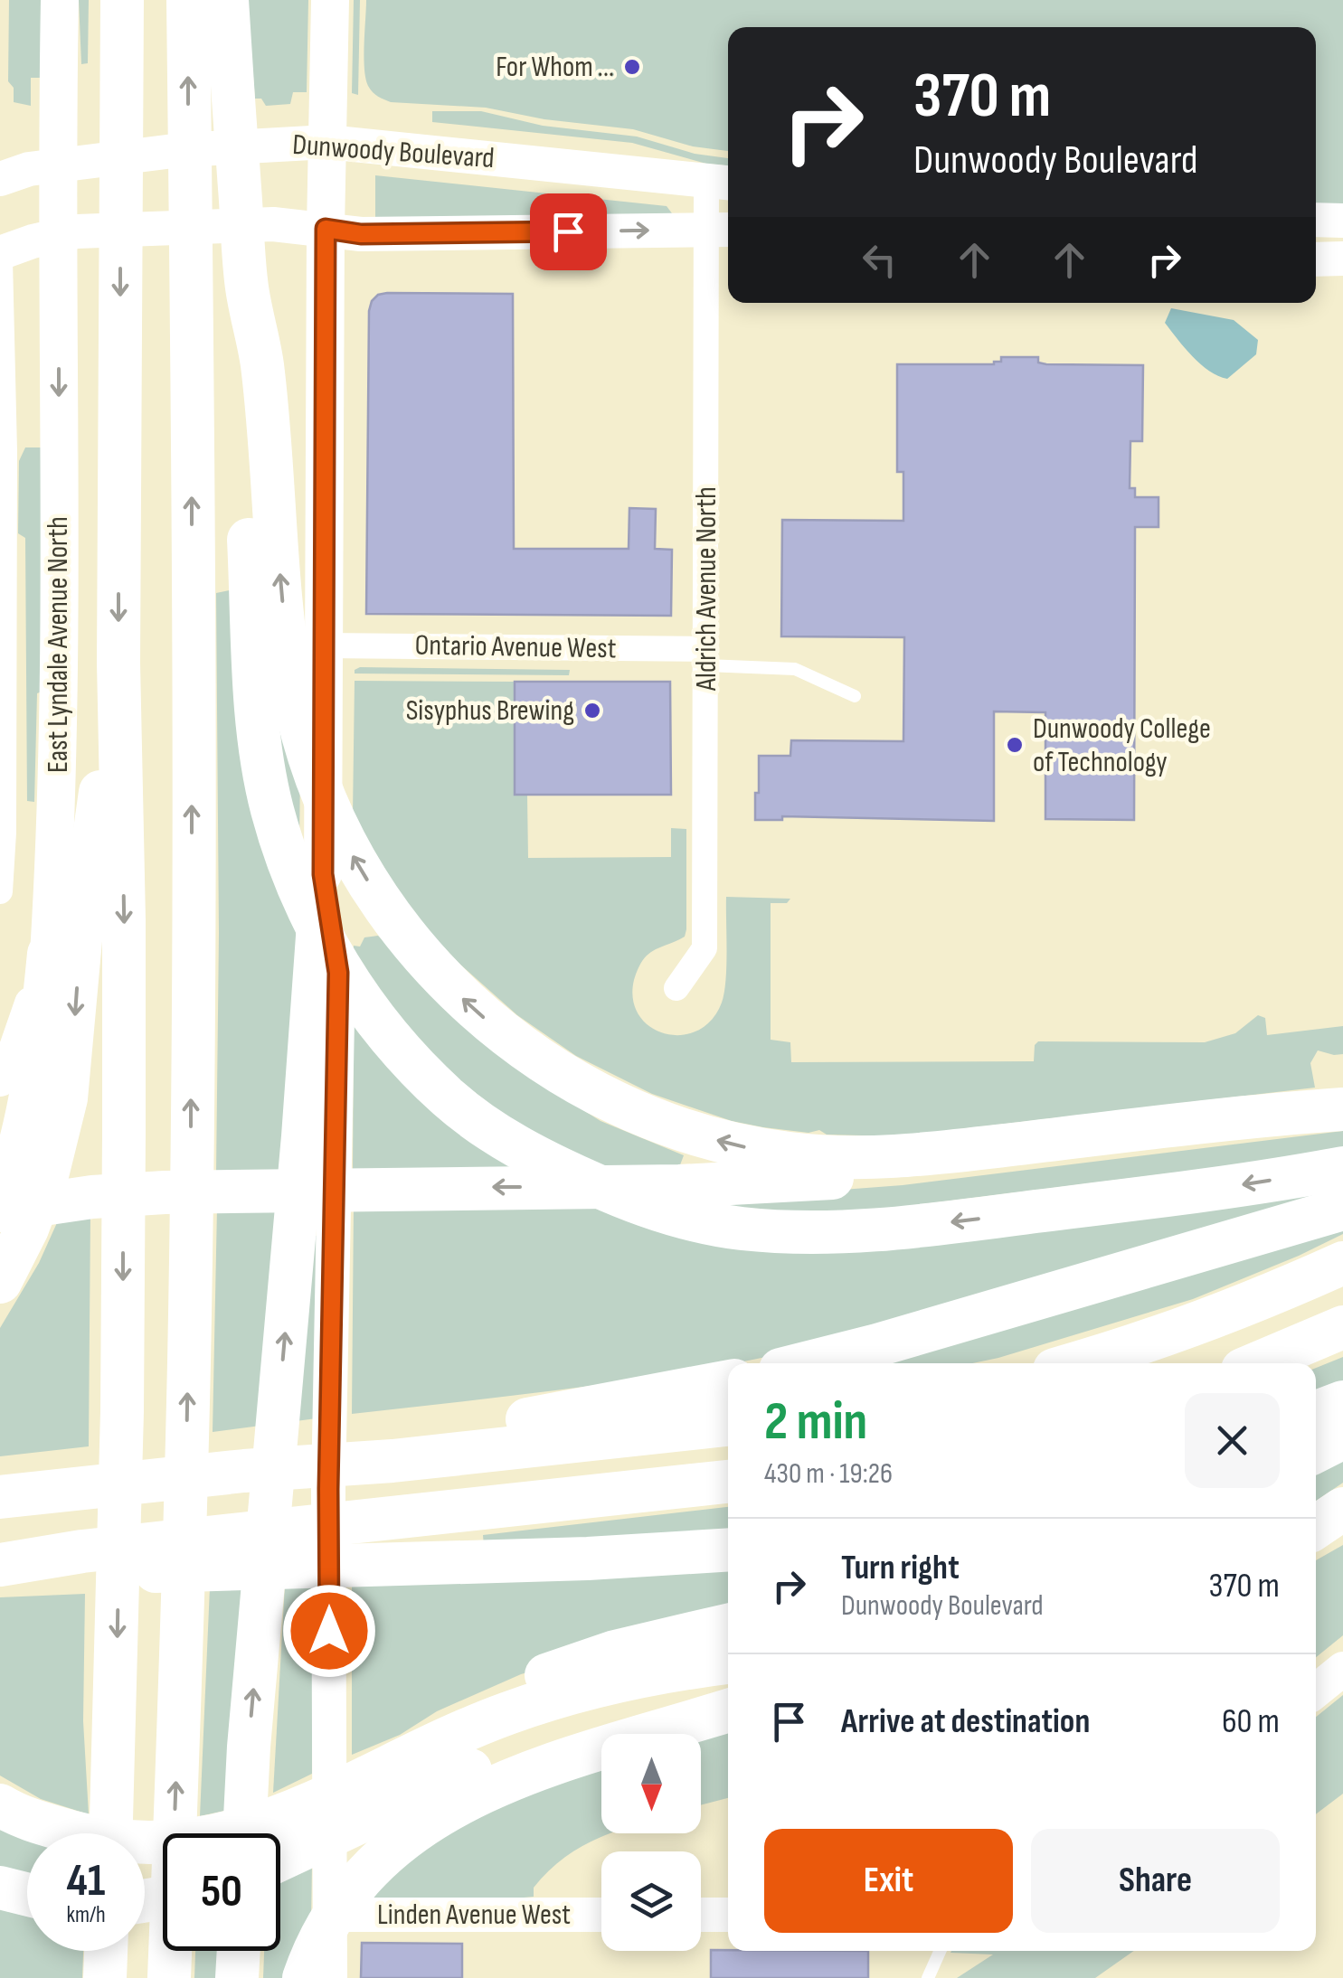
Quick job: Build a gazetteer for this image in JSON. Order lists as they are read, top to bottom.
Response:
{
  "streets": {
    "main road": ["Dunwoody Boulevard", "East Lyndale Avenue North", "Linden Avenue West"],
    "street": ["Aldrich Avenue North", "Ontario Avenue West"]
  },
  "crossings": [
    ["Dunwoody Boulevard", "Aldrich Avenue North"],
    ["Aldrich Avenue North", "Ontario Avenue West"]
  ],
  "places": ["For Whom ...", "Sisyphus Brewing", "Dunwoody College of Technology"],
  "north": "bottom",
  "page": {
    "turn": ["370 m", "Dunwoody Boulevard"],
    "heading": ["2 min", "430 m · 19:26"],
    "list": [
      {
        "name": "Turn right",
        "note": "Dunwoody Boulevard",
        "value": "370 m"
      },
      {
        "name": "Arrive at destination",
        "value": "60 m"
      }
    ],
    "buttons": ["Exit", "Share"],
    "speed": "41 km/h",
    "limit": "50"
  }
}
